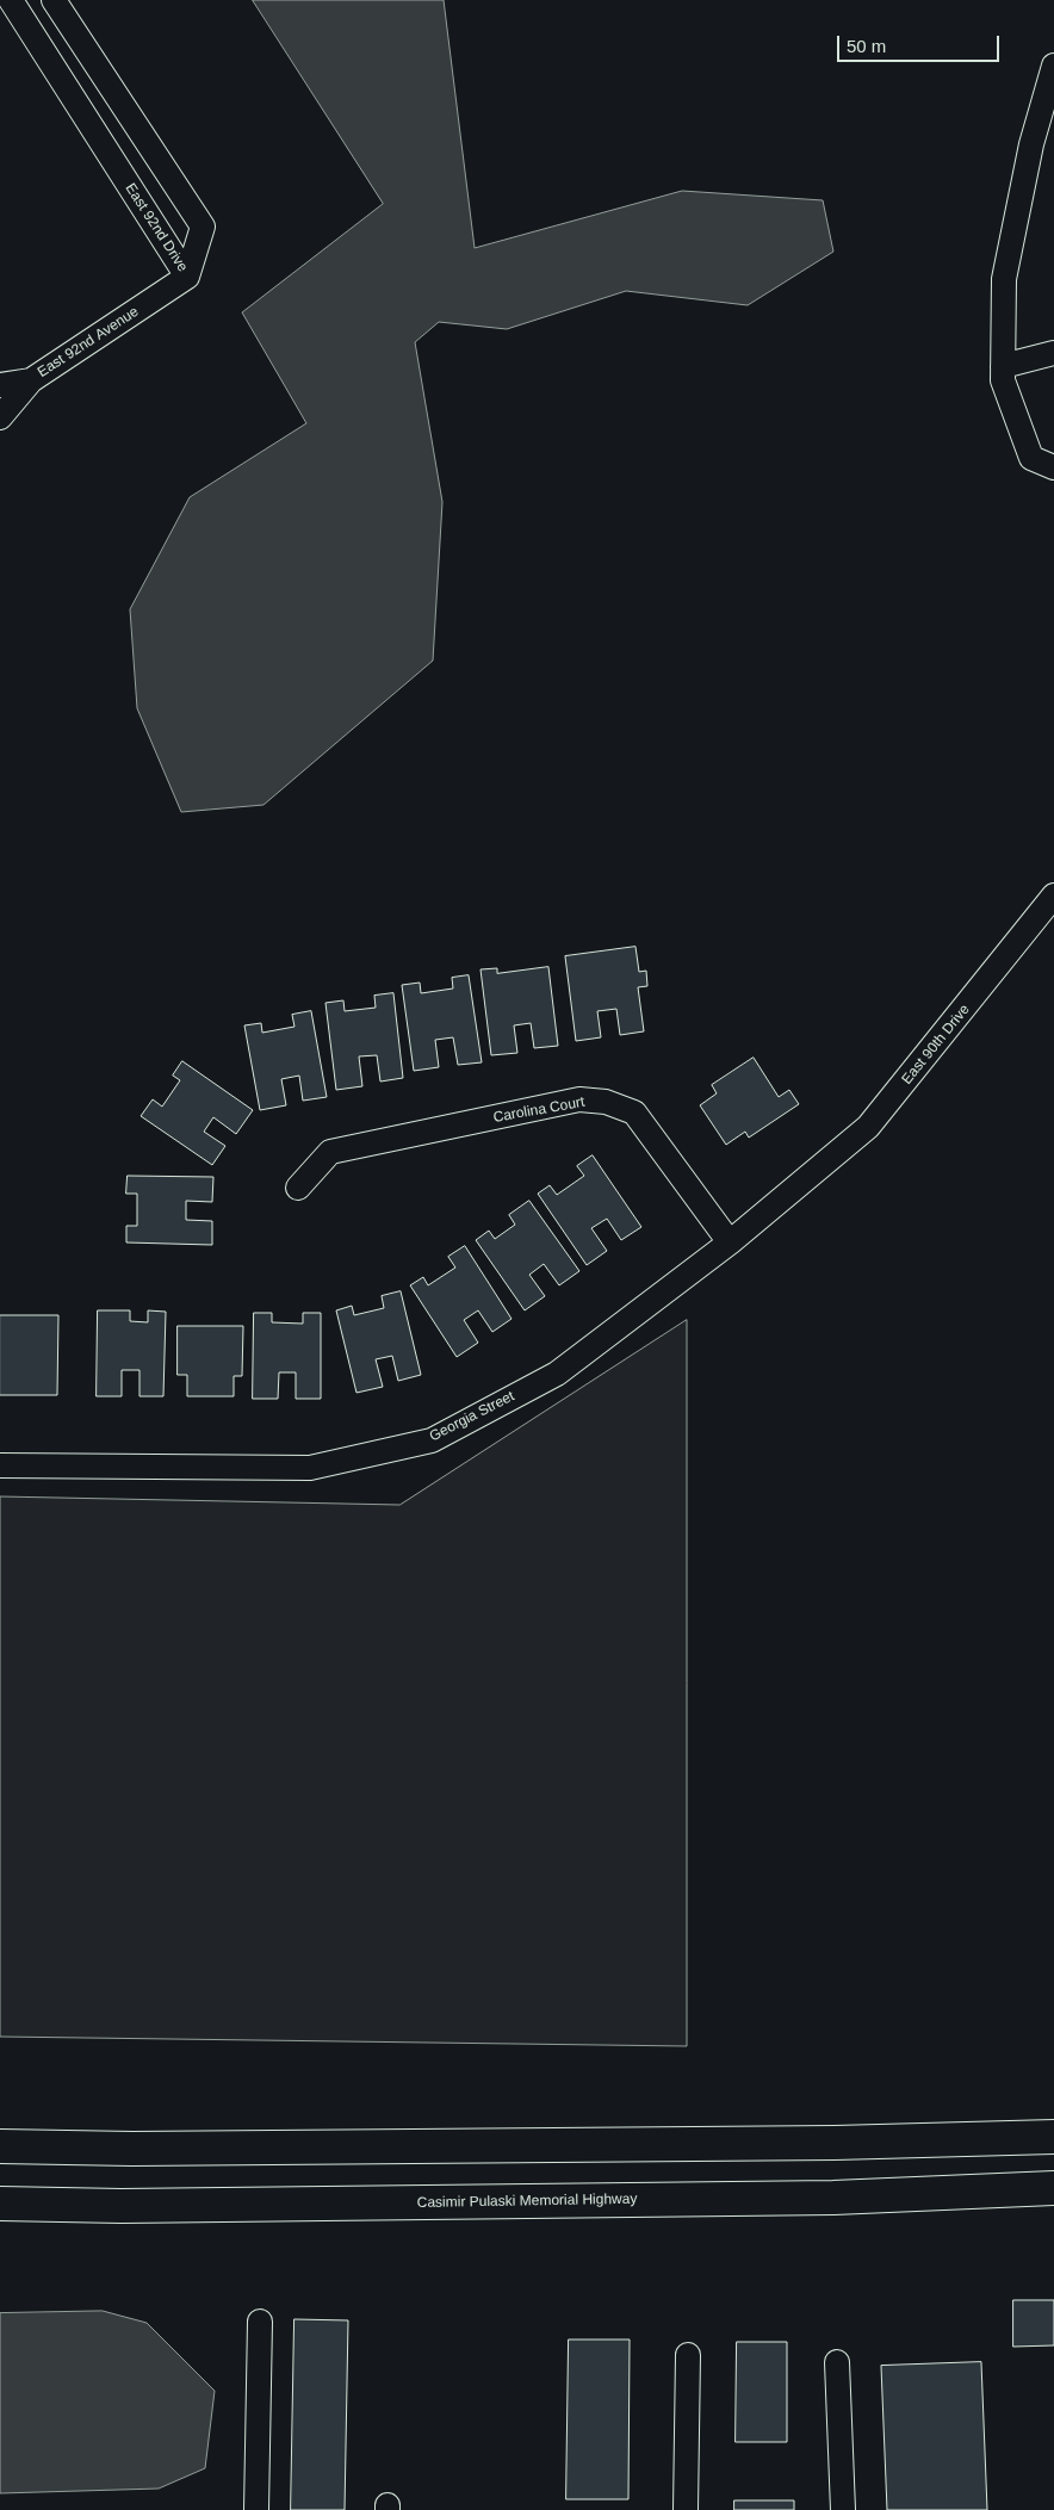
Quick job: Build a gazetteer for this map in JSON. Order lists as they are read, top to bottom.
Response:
{
  "streets": {
    "highway": ["Casimir Pulaski Memorial Highway"],
    "street": [
      "East 92nd Drive",
      "East 92nd Avenue",
      "East 90th Drive",
      "Carolina Court",
      "Georgia Street"
    ]
  },
  "crossings": [
    ["East 92nd Drive", "East 92nd Avenue"],
    ["East 90th Drive", "Georgia Street"],
    ["Carolina Court", "Georgia Street"]
  ],
  "scale_bar": "50 m"
}
